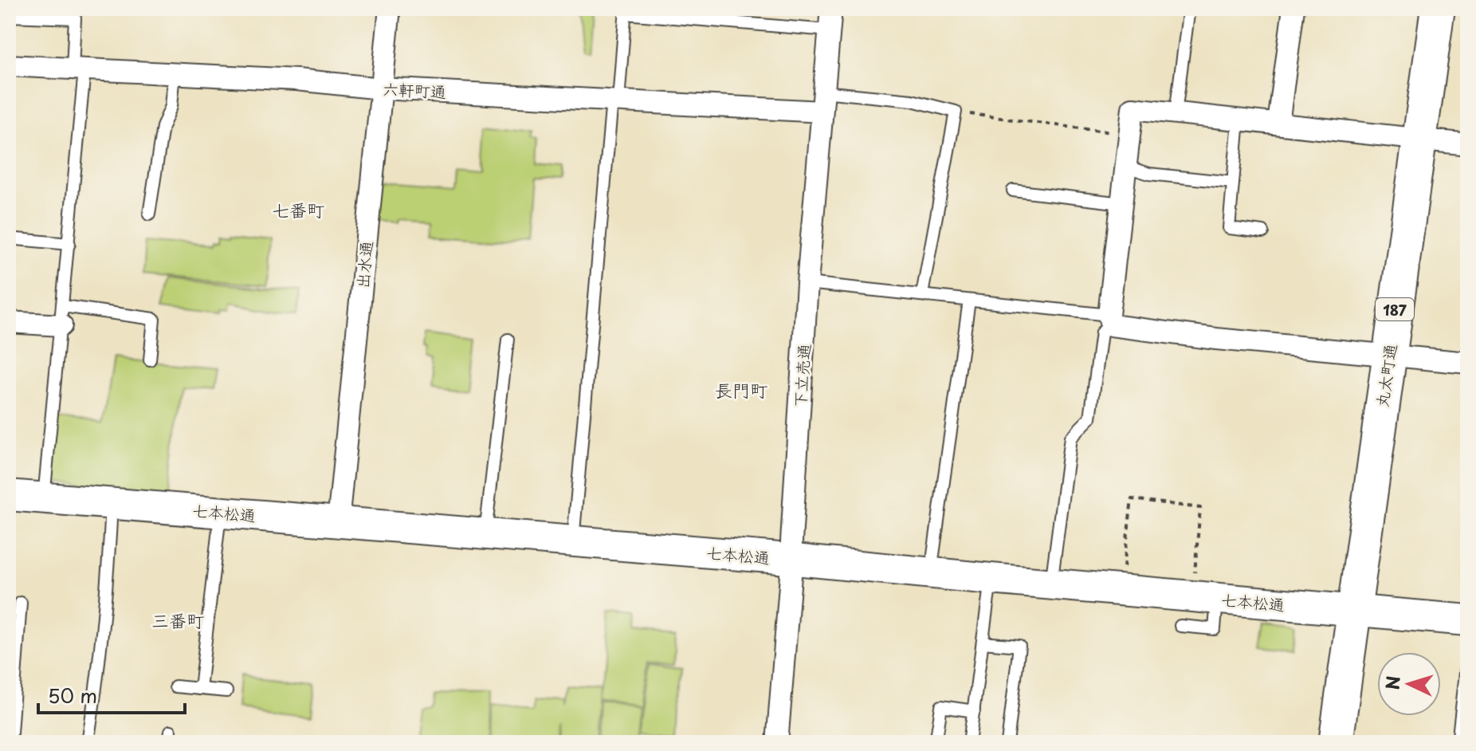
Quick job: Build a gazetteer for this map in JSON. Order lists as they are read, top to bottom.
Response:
{
  "streets": {
    "main road": ["187", "丸太町通"],
    "street": [
      "六軒町通",
      "出水通",
      "下立売通",
      "七本松通"
    ]
  },
  "crossings": [
    ["六軒町通", "出水通"],
    ["六軒町通", "下立売通"],
    ["出水通", "七本松通"],
    ["下立売通", "七本松通"],
    ["丸太町通", "七本松通"]
  ],
  "districts": ["七番町", "長門町", "三番町"],
  "scale_bar": "50 m",
  "north": "left"
}
